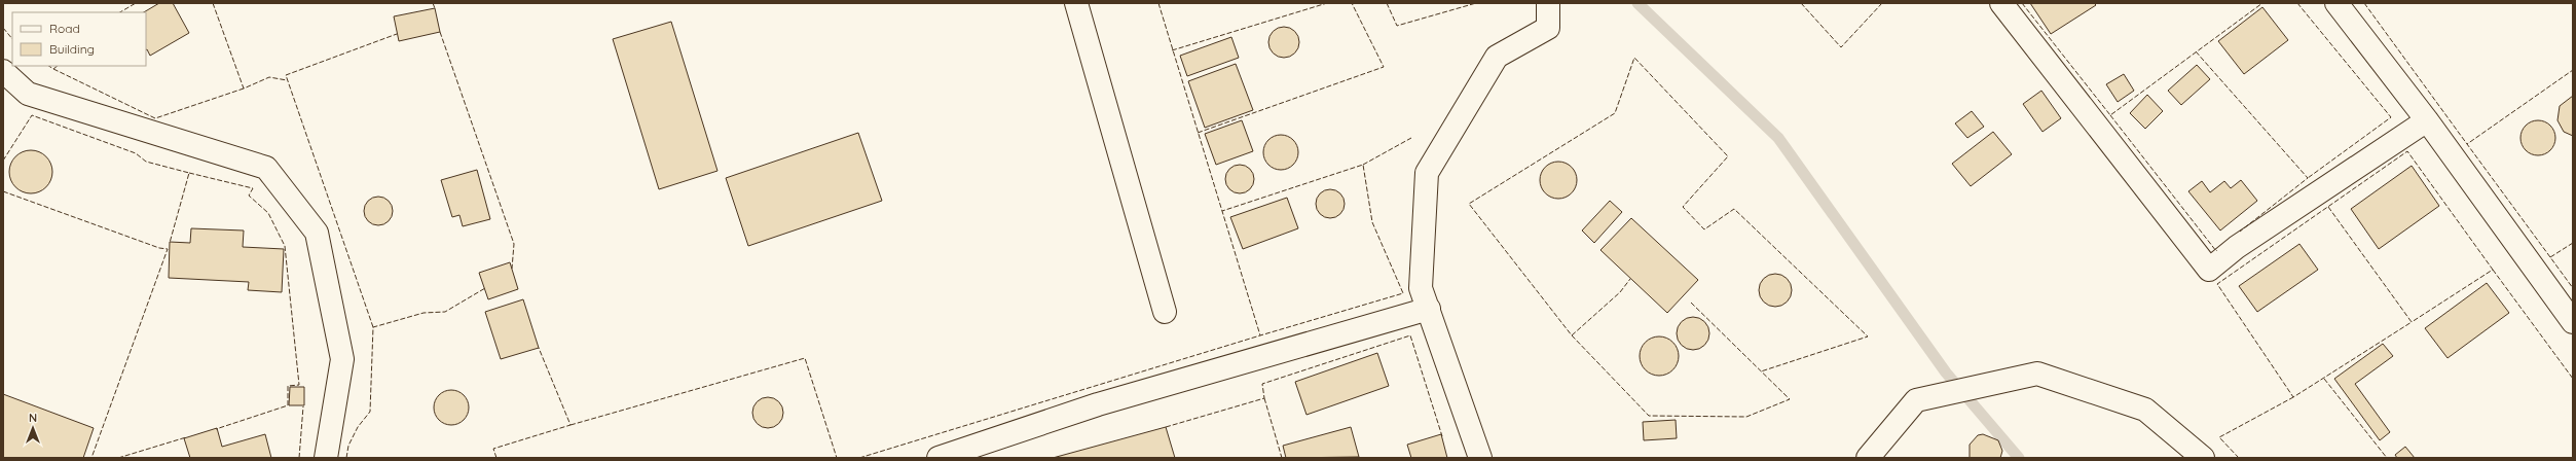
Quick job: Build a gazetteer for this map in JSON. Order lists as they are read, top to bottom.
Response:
{
  "legend": ["Road", "Building"],
  "north": "top"
}
